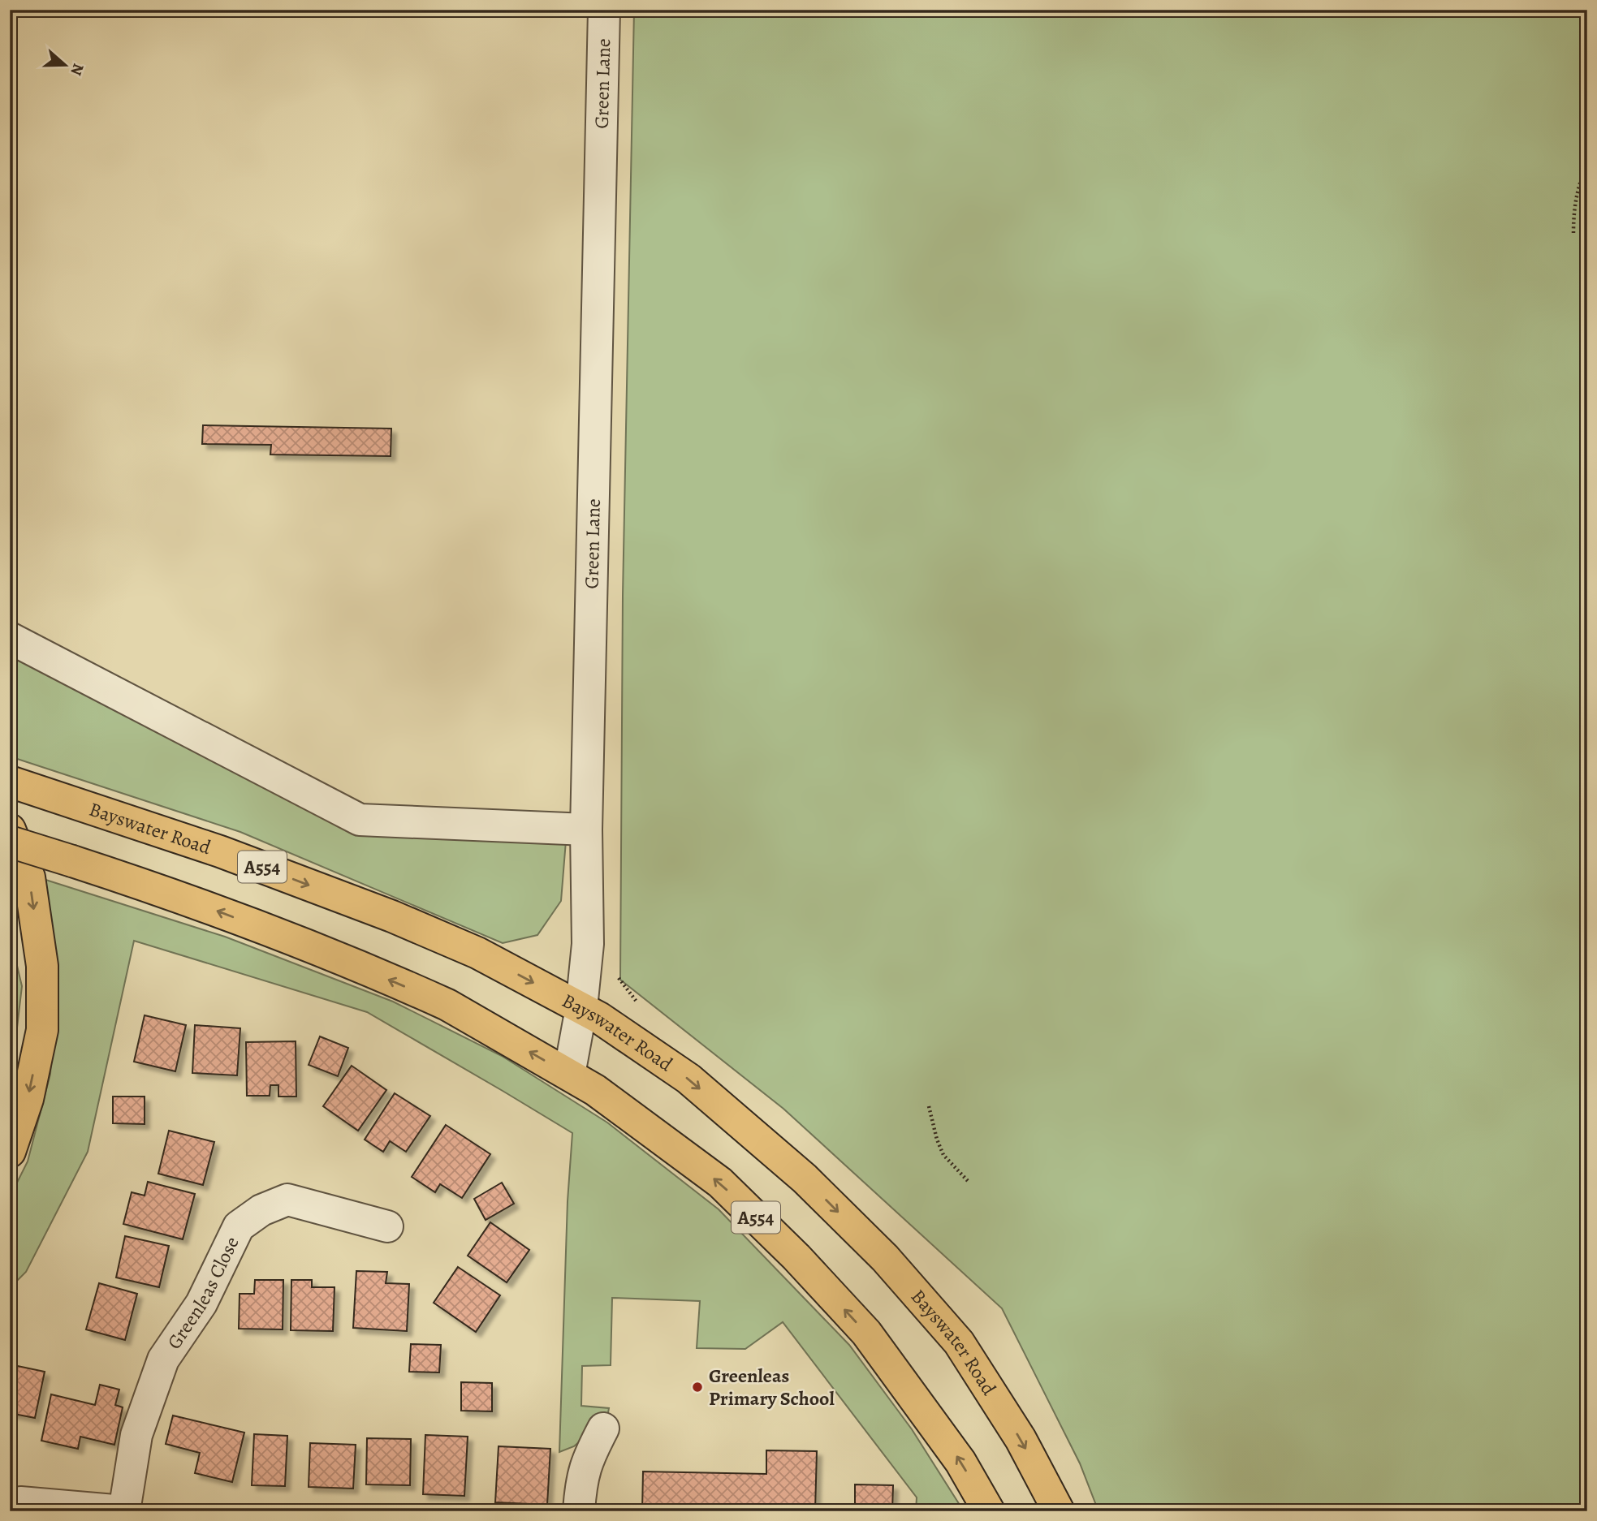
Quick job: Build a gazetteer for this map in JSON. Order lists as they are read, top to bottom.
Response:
{
  "streets": {
    "main road": ["Bayswater Road", "A554"],
    "street": ["Green Lane", "Greenleas Close"]
  },
  "crossings": [
    ["Green Lane", "Bayswater Road"],
    ["Green Lane", "A554"]
  ],
  "places": ["Greenleas Primary School"],
  "north": "right"
}
